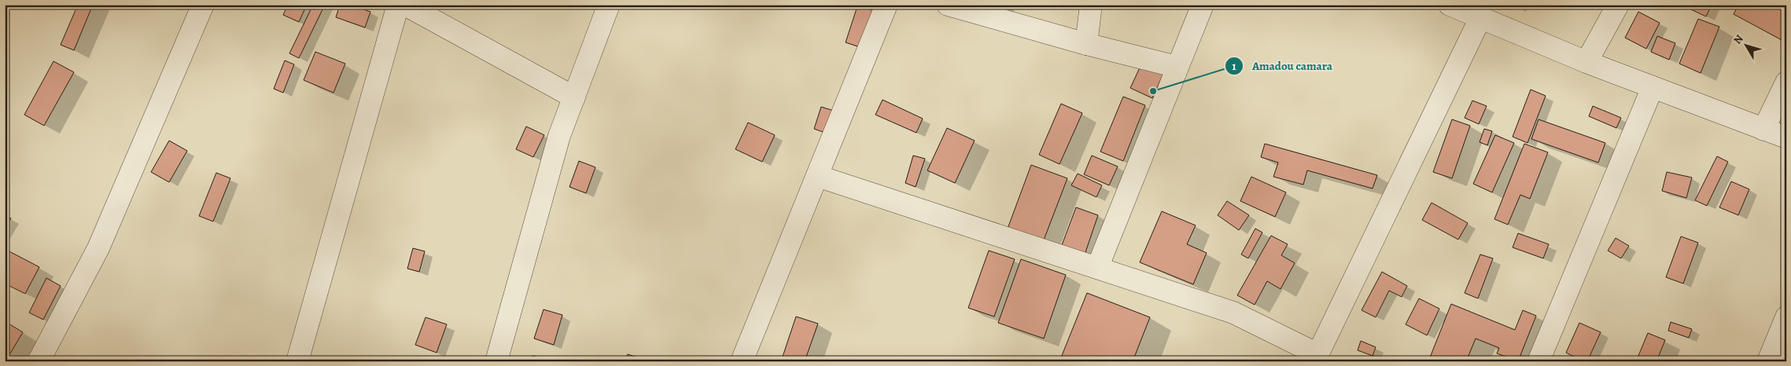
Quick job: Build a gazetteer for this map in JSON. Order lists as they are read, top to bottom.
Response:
{
  "places": ["Amadou camara"],
  "north": "top left"
}
